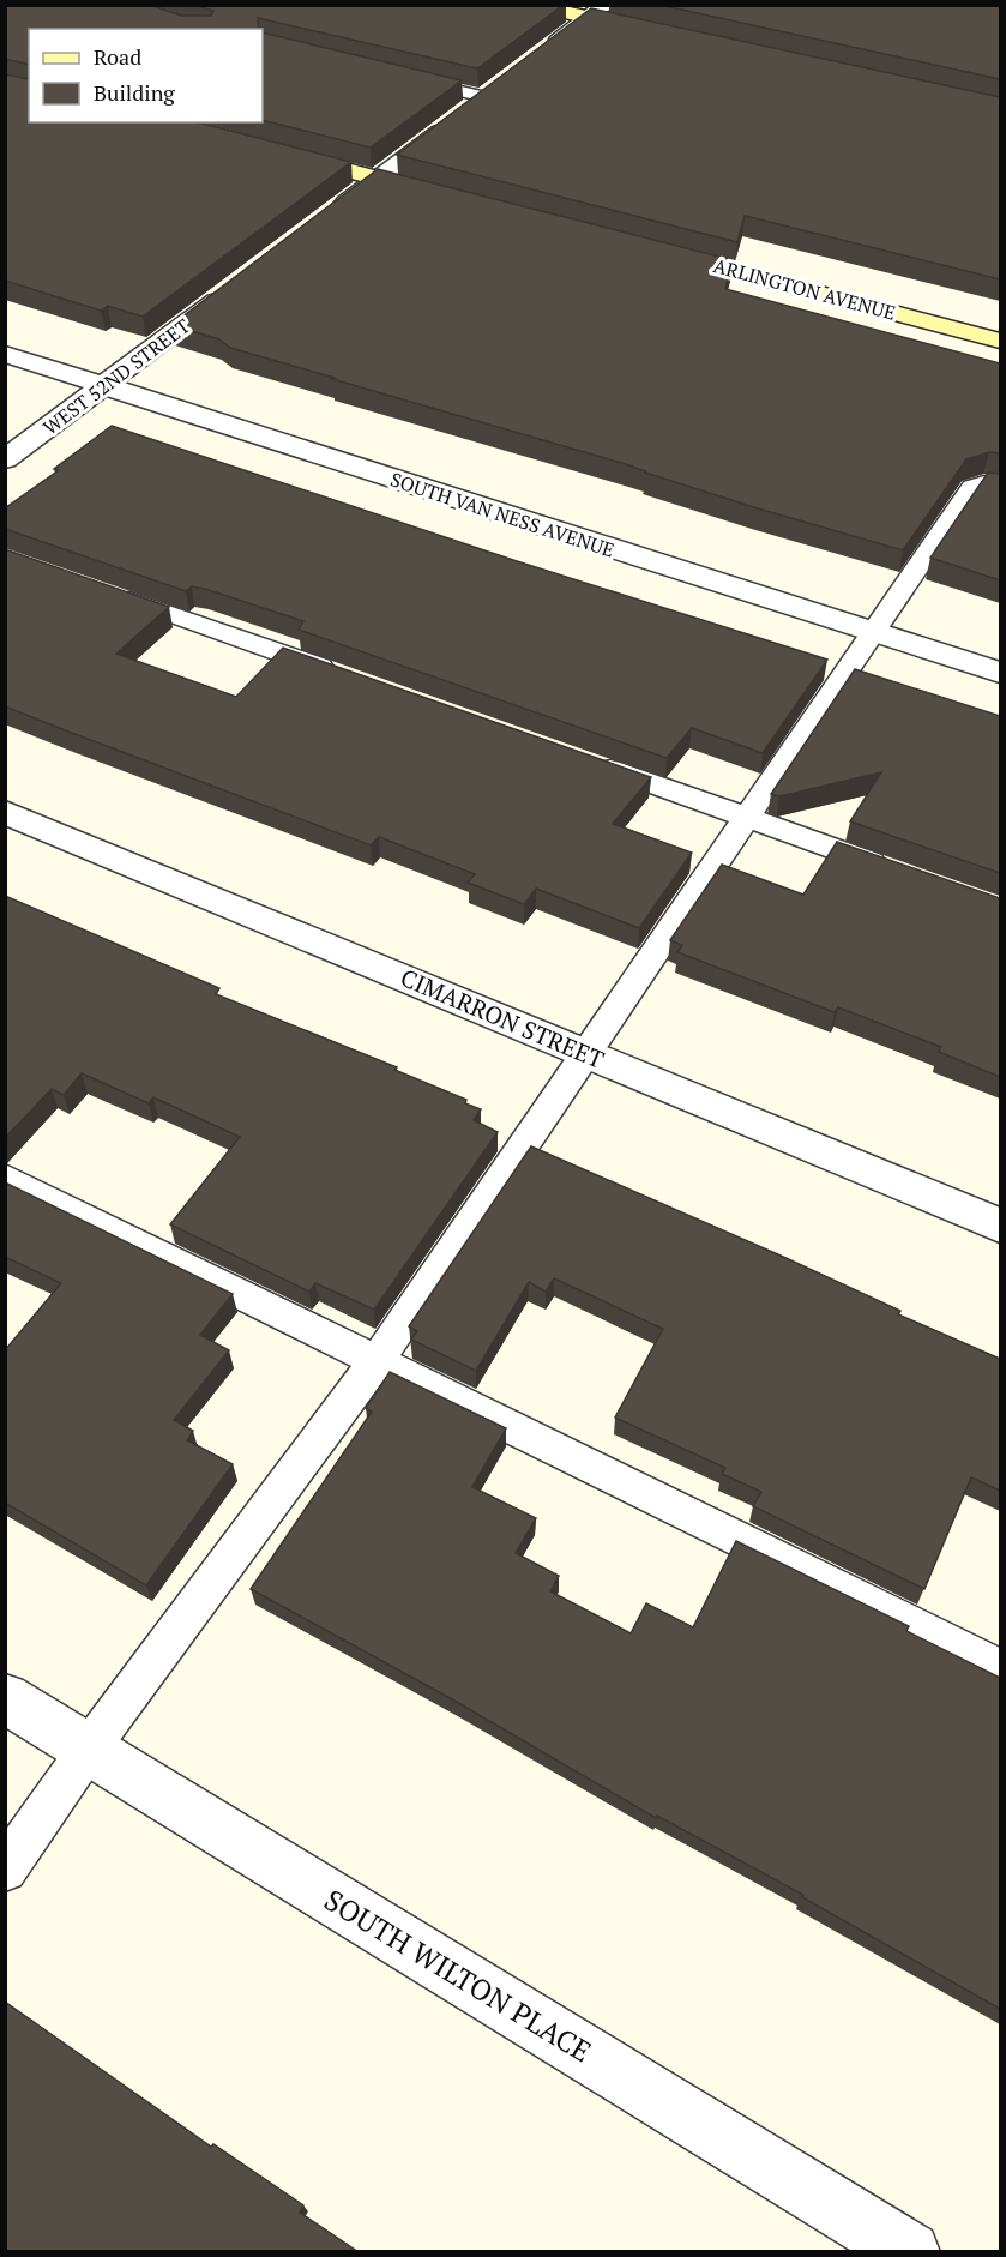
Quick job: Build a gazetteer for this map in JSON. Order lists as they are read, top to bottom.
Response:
{
  "streets": {
    "main road": ["ARLINGTON AVENUE"],
    "street": [
      "WEST 52ND STREET",
      "SOUTH VAN NESS AVENUE",
      "CIMARRON STREET",
      "SOUTH WILTON PLACE"
    ]
  },
  "crossings": [
    ["WEST 52ND STREET", "SOUTH VAN NESS AVENUE"]
  ],
  "legend": ["Road", "Building"]
}
